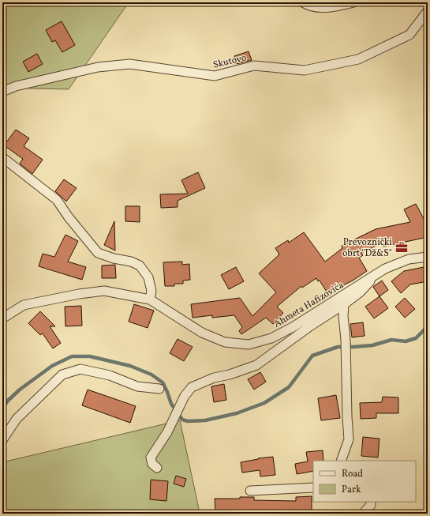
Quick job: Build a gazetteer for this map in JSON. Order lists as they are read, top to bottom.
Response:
{
  "streets": {
    "street": ["Skutovo", "Ahmeta Hafizovića"]
  },
  "places": {
    "office": ["Prevoznički obrt \"Dž&S\""]
  },
  "legend": ["Road", "Park"]
}
